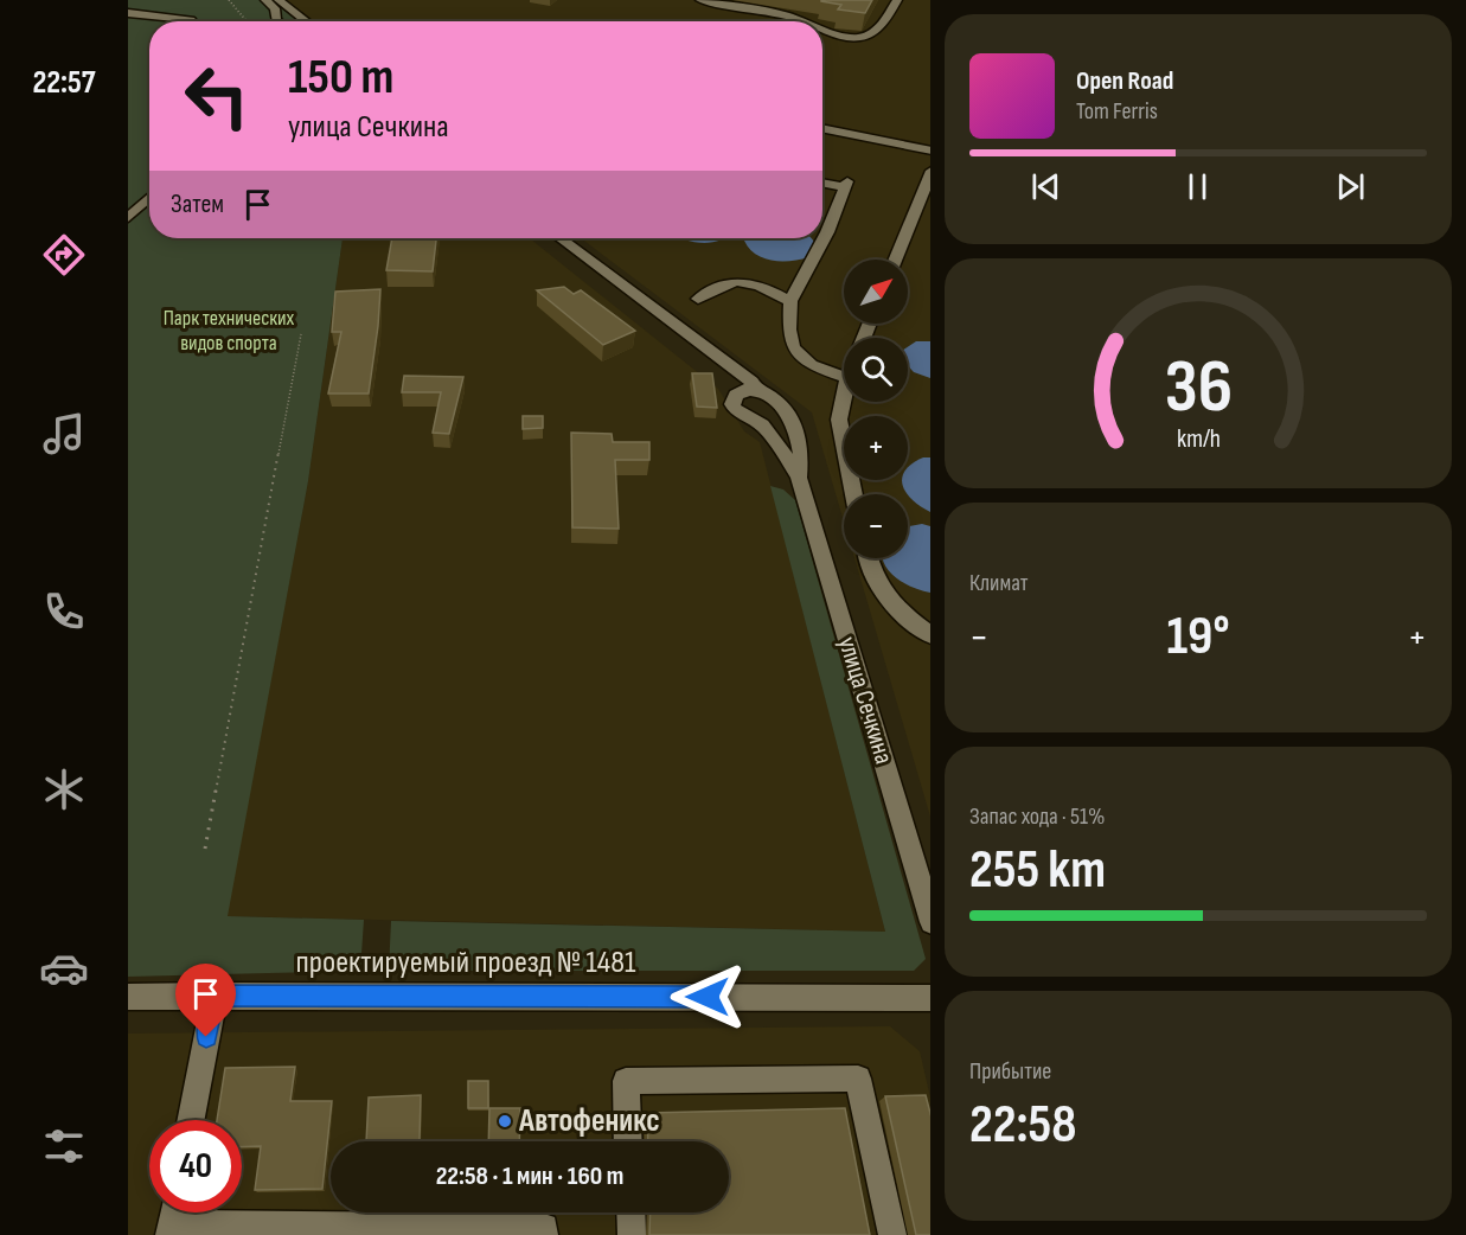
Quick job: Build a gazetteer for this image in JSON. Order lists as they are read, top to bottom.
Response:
{
  "streets": {
    "street": ["улица Сечкина", "проектируемый проезд № 1481"]
  },
  "parks": ["Парк технических видов спорта"],
  "places": ["Автофеникс"],
  "north": "top right",
  "page": {
    "tabs": "22:57",
    "turn": ["150 m", "улица Сечкина"],
    "song": ["Open Road", "Tom Ferris"],
    "then": "Затем",
    "map_buttons": ["+", "−"],
    "tile": [
      "Климат",
      ["Запас хода · 51%", "255 km"],
      ["Прибытие", "22:58"]
    ],
    "heat": ["−", "19°", "+"],
    "limit": "40",
    "trip": "22:58 · 1 мин · 160 m",
    "gauge": ["36", "km/h"]
  }
}
